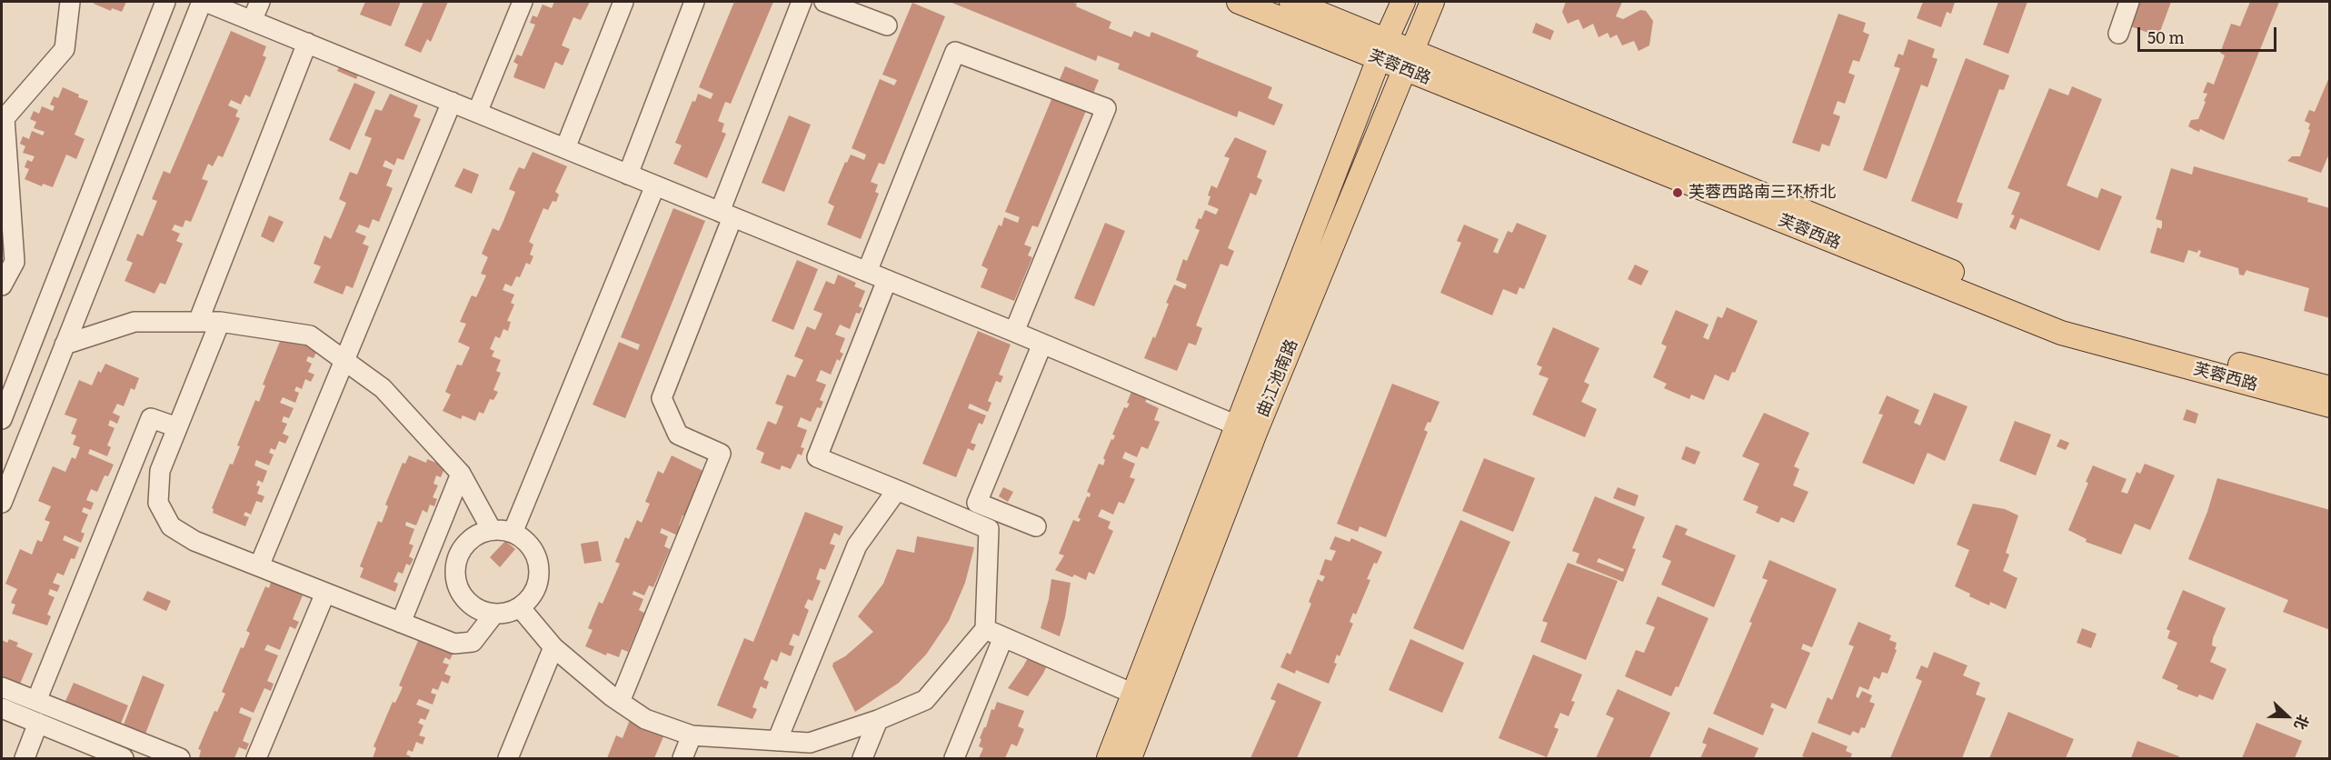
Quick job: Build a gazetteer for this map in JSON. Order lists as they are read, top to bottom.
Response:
{
  "streets": {
    "main road": ["芙蓉西路", "曲江池南路"]
  },
  "crossings": [
    ["芙蓉西路", "曲江池南路"]
  ],
  "places": ["芙蓉西路南三环桥北"],
  "scale_bar": "50 m",
  "north": "right"
}
